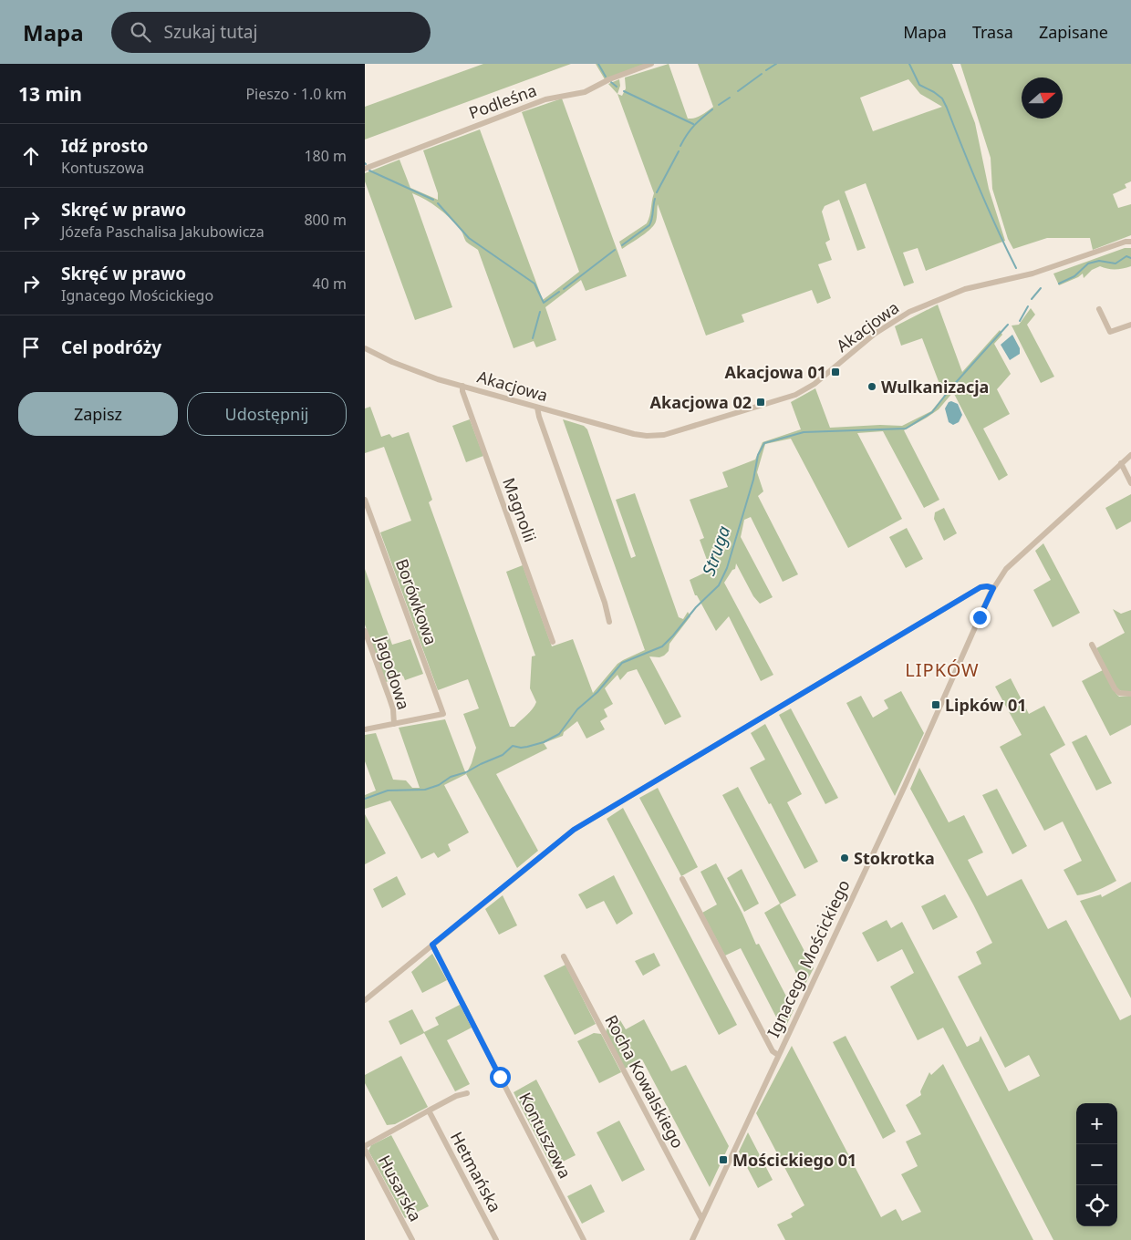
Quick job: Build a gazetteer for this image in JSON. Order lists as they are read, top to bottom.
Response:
{
  "streets": {
    "street": [
      "Podleśna",
      "Akacjowa",
      "Magnolii",
      "Borówkowa",
      "Jagodowa",
      "Ignacego Mościckiego",
      "Rocha Kowalskiego",
      "Kontuszowa",
      "Hetmańska",
      "Husarska"
    ]
  },
  "crossings": [
    ["Akacjowa", "Magnolii"],
    ["Borówkowa", "Jagodowa"],
    ["Ignacego Mościckiego", "Rocha Kowalskiego"]
  ],
  "districts": ["LIPKÓW"],
  "water": ["Struga"],
  "places": {
    "transit": [
      "Akacjowa 01",
      "Akacjowa 02",
      "Lipków 01",
      "Mościckiego 01"
    ],
    "other": ["Wulkanizacja", "Stokrotka"]
  },
  "north": "right",
  "page": {
    "header": "Mapa",
    "search": "Szukaj tutaj",
    "nav": ["Mapa", "Trasa", "Zapisane"],
    "heading": ["13 min", "Pieszo · 1.0 km"],
    "list": [
      ["Idź prosto", "Kontuszowa", "180 m"],
      ["Skręć w prawo", "Józefa Paschalisa Jakubowicza", "800 m"],
      ["Skręć w prawo", "Ignacego Mościckiego", "40 m"],
      "Cel podróży"
    ],
    "buttons": ["Zapisz", "Udostępnij"],
    "map_buttons": ["+", "−"]
  }
}
